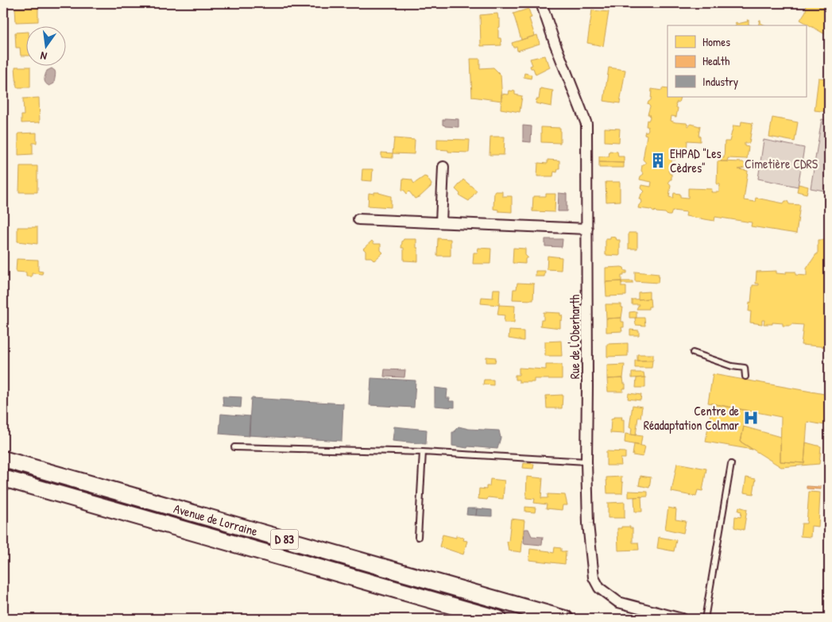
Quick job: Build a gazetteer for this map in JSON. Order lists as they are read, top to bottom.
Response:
{
  "streets": {
    "main road": ["Avenue de Lorraine", "D 83"],
    "street": ["Rue de l'Oberharth"]
  },
  "parks": ["Cimetière CDRS"],
  "places": {
    "building": ["EHPAD \"Les Cèdres\""],
    "hospital": ["Centre de Réadaptation Colmar"]
  },
  "legend": ["Homes", "Health", "Industry"],
  "north": "bottom"
}
